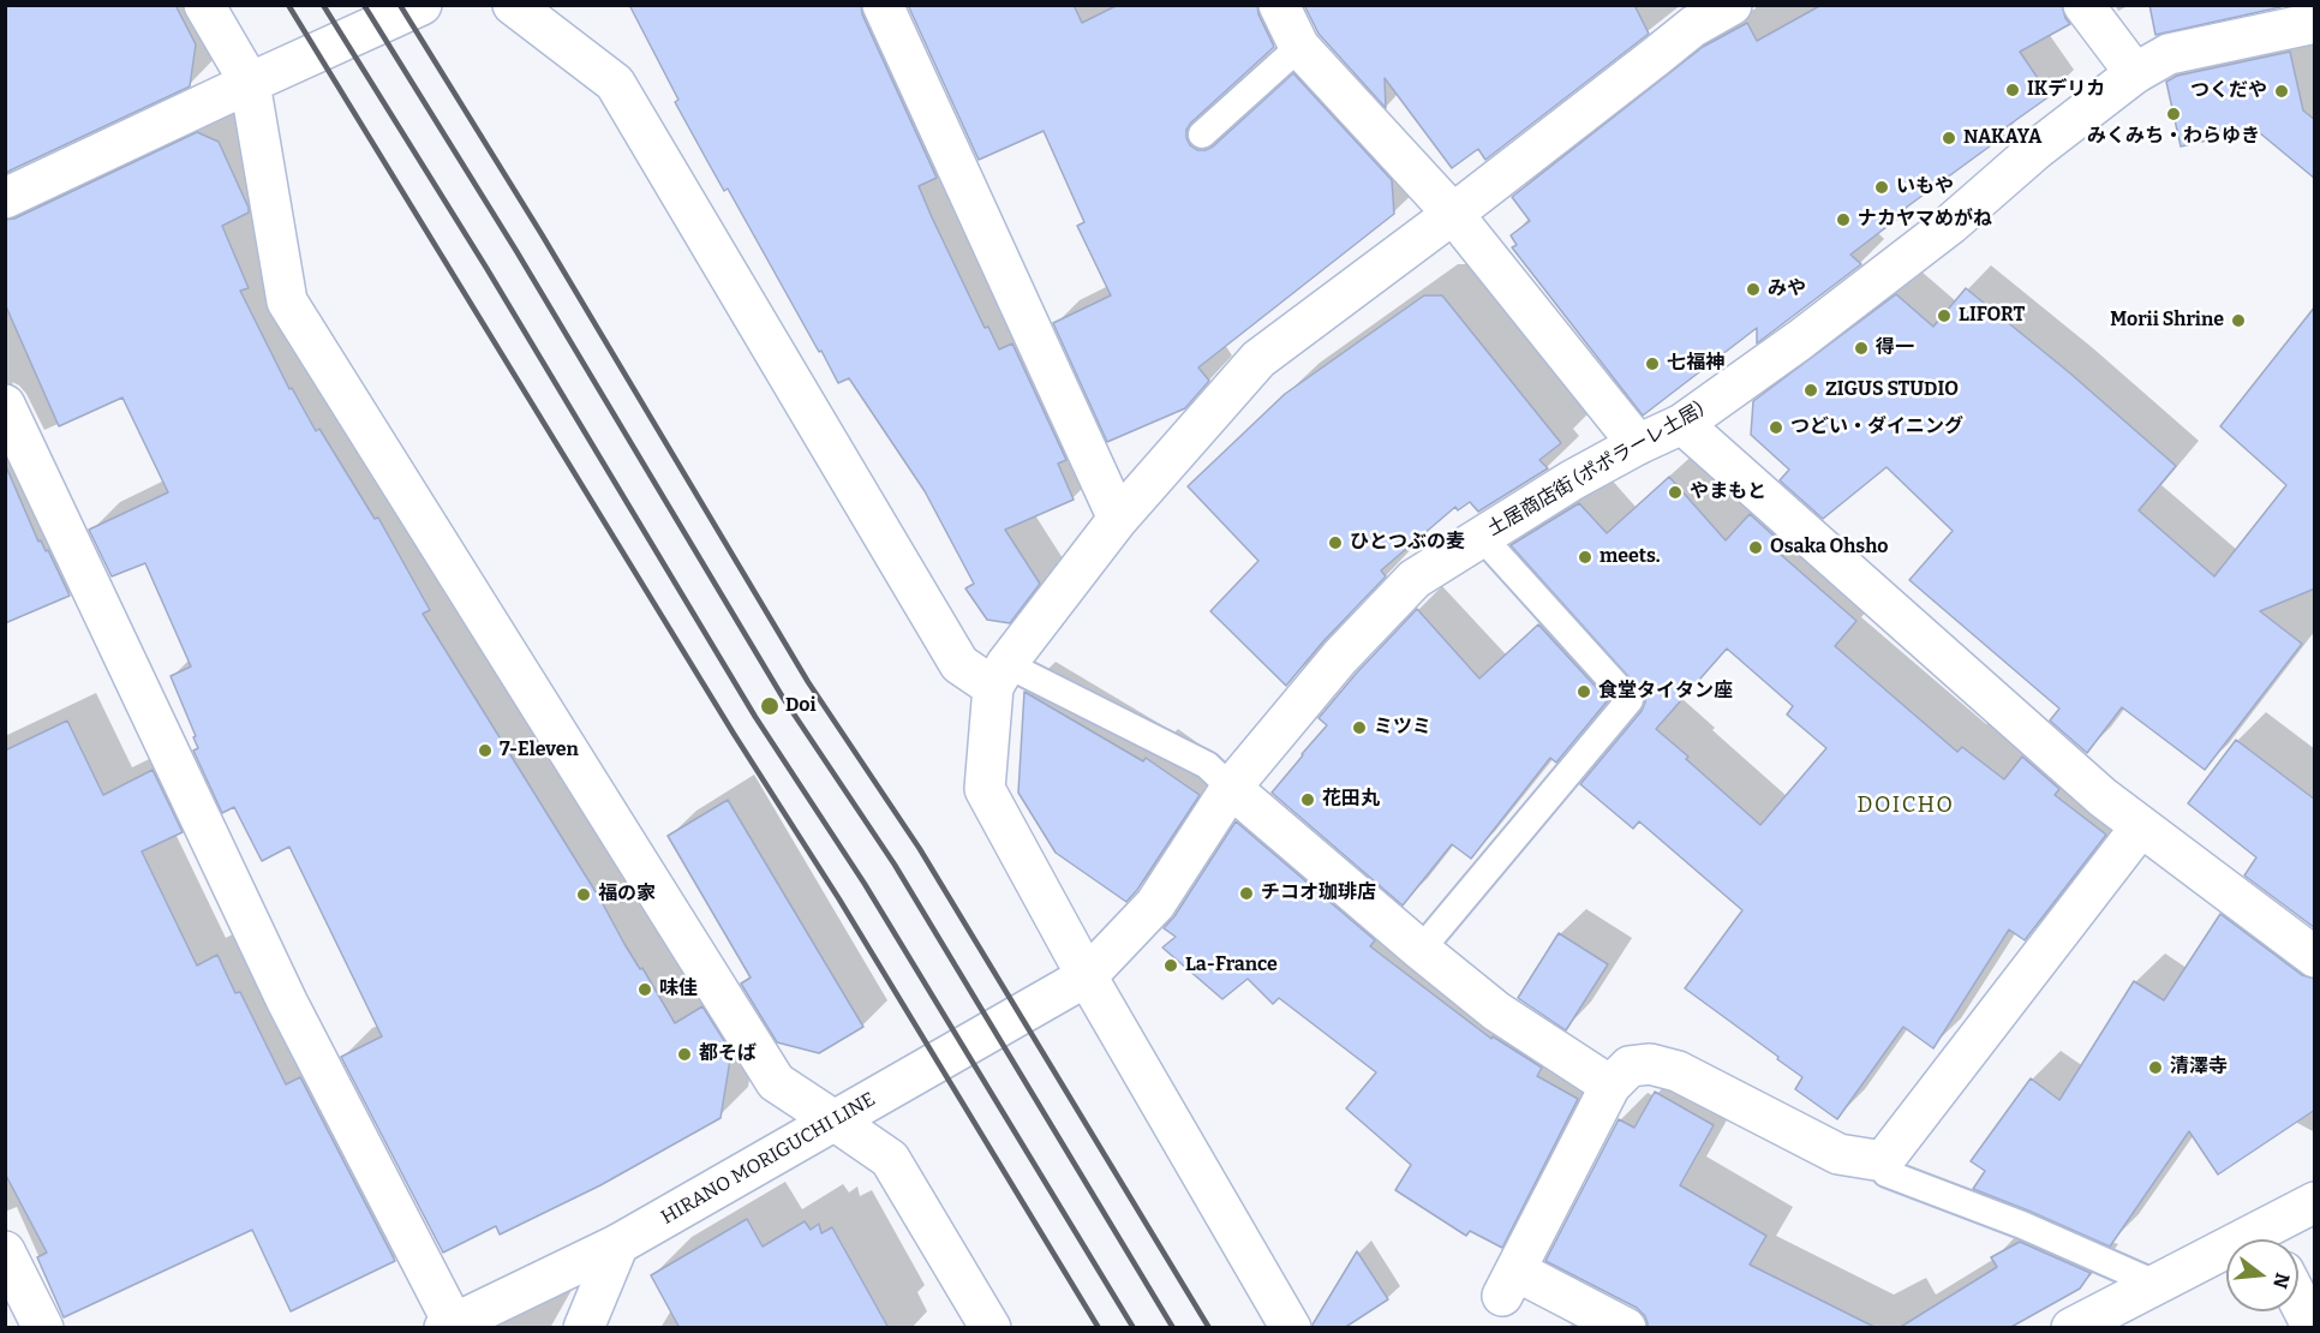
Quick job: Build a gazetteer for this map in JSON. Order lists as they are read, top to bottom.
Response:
{
  "streets": {
    "street": ["土居商店街 (ポポラーレ土居)", "HIRANO MORIGUCHI LINE"]
  },
  "crossings": [
    ["土居商店街 (ポポラーレ土居)", "HIRANO MORIGUCHI LINE"]
  ],
  "districts": ["DOICHO"],
  "places": [
    "IKデリカ",
    "つくだや",
    "みくみち・わらゆき",
    "NAKAYA",
    "いもや",
    "ナカヤマめがね",
    "みや",
    "LIFORT",
    "Morii Shrine",
    "得一",
    "七福神",
    "ZIGUS STUDIO",
    "つどい・ダイニング",
    "やまもと",
    "ひとつぶの麦",
    "Osaka Ohsho",
    "meets.",
    "食堂タイタン座",
    "Doi",
    "ミツミ",
    "7-Eleven",
    "花田丸",
    "チコオ珈琲店",
    "福の家",
    "La-France",
    "味佳",
    "都そば",
    "清澤寺"
  ],
  "north": "right"
}
